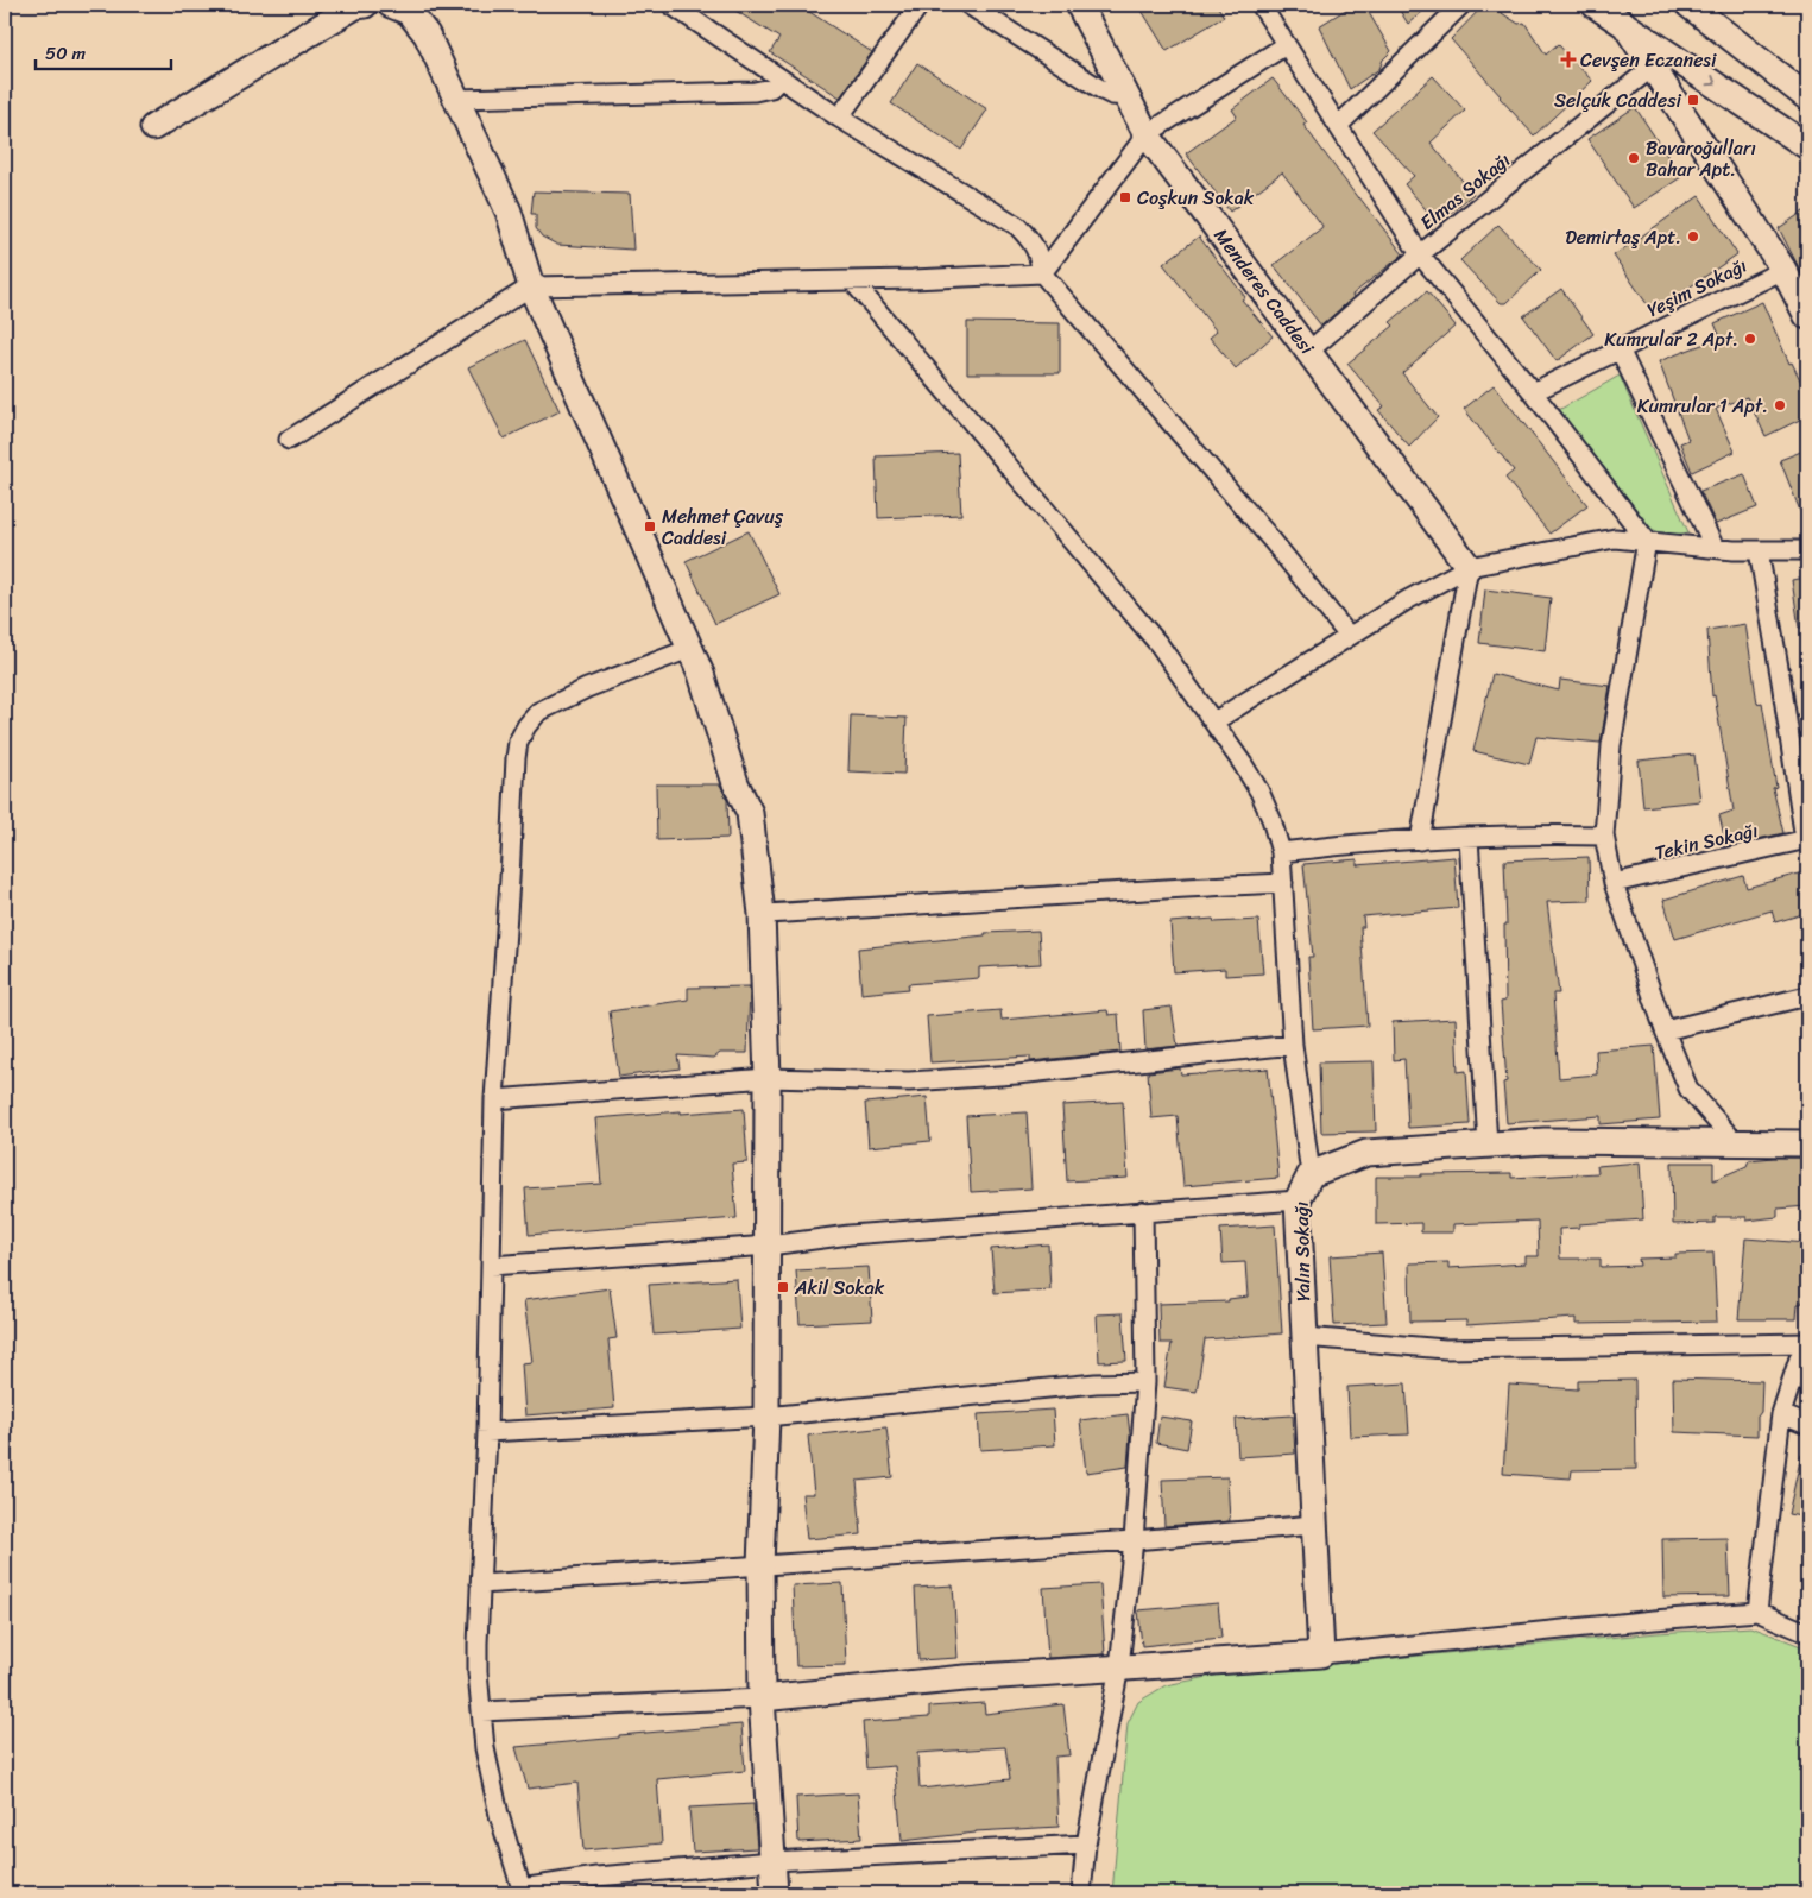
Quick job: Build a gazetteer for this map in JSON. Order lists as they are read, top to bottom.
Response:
{
  "streets": {
    "street": [
      "Elmas Sokağı",
      "Yeşim Sokağı",
      "Menderes Caddesi",
      "Tekin Sokağı",
      "Yalın Sokağı"
    ]
  },
  "crossings": [
    ["Elmas Sokağı", "Menderes Caddesi"]
  ],
  "places": {
    "health": ["Cevşen Eczanesi"],
    "transit": [
      "Selçuk Caddesi",
      "Coşkun Sokak",
      "Mehmet Çavuş Caddesi",
      "Akil Sokak"
    ],
    "other": [
      "Bavaroğulları Bahar Apt.",
      "Demirtaş Apt.",
      "Kumrular 2 Apt.",
      "Kumrular 1 Apt."
    ]
  },
  "scale_bar": "50 m"
}
